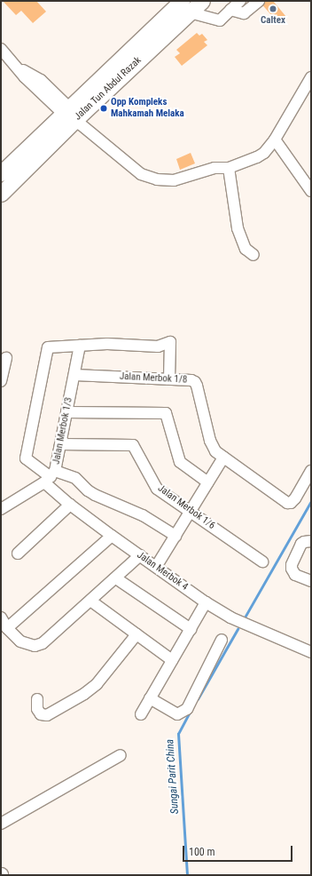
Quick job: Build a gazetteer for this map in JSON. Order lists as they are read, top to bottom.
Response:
{
  "streets": {
    "highway": ["Jalan Tun Abdul Razak"],
    "street": [
      "Jalan Merbok 1/8",
      "Jalan Merbok 1/3",
      "Jalan Merbok 1/6",
      "Jalan Merbok 4"
    ]
  },
  "crossings": [
    ["Jalan Merbok 1/8", "Jalan Merbok 1/3"],
    ["Jalan Merbok 1/3", "Jalan Merbok 1/6"],
    ["Jalan Merbok 1/3", "Jalan Merbok 4"]
  ],
  "water": ["Sungai Parit China"],
  "places": ["Caltex", "Opp Kompleks Mahkamah Melaka"],
  "scale_bar": "100 m"
}
